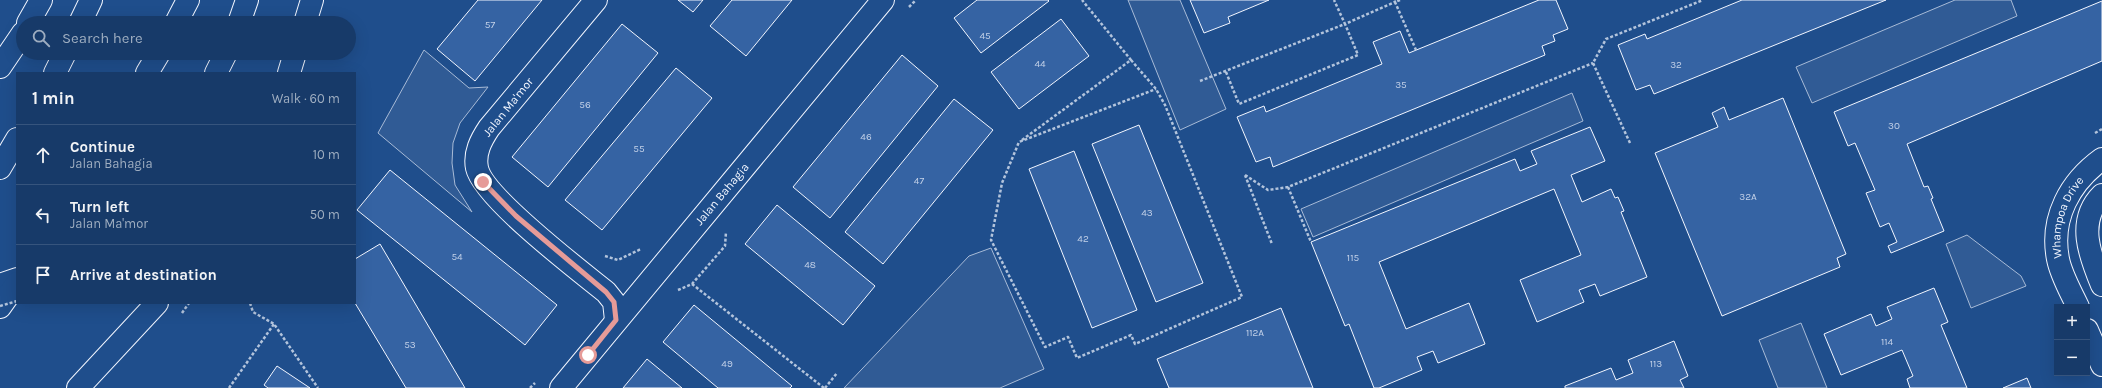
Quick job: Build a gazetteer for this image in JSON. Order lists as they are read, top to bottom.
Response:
{
  "streets": {
    "main road": ["Jalan Ma'mor", "Jalan Bahagia", "Whampoa Drive"]
  },
  "crossings": [
    ["Jalan Ma'mor", "Jalan Bahagia"]
  ],
  "house_numbers": [
    "57",
    "45",
    "44",
    "32",
    "35",
    "56",
    "30",
    "46",
    "55",
    "47",
    "32A",
    "43",
    "42",
    "54",
    "115",
    "48",
    "112A",
    "114",
    "53",
    "49",
    "113"
  ],
  "page": {
    "search": "Search here",
    "heading": ["1 min", "Walk · 60 m"],
    "list": [
      ["Continue", "Jalan Bahagia", "10 m"],
      ["Turn left", "Jalan Ma'mor", "50 m"],
      "Arrive at destination"
    ],
    "map_buttons": ["+", "−"]
  }
}
